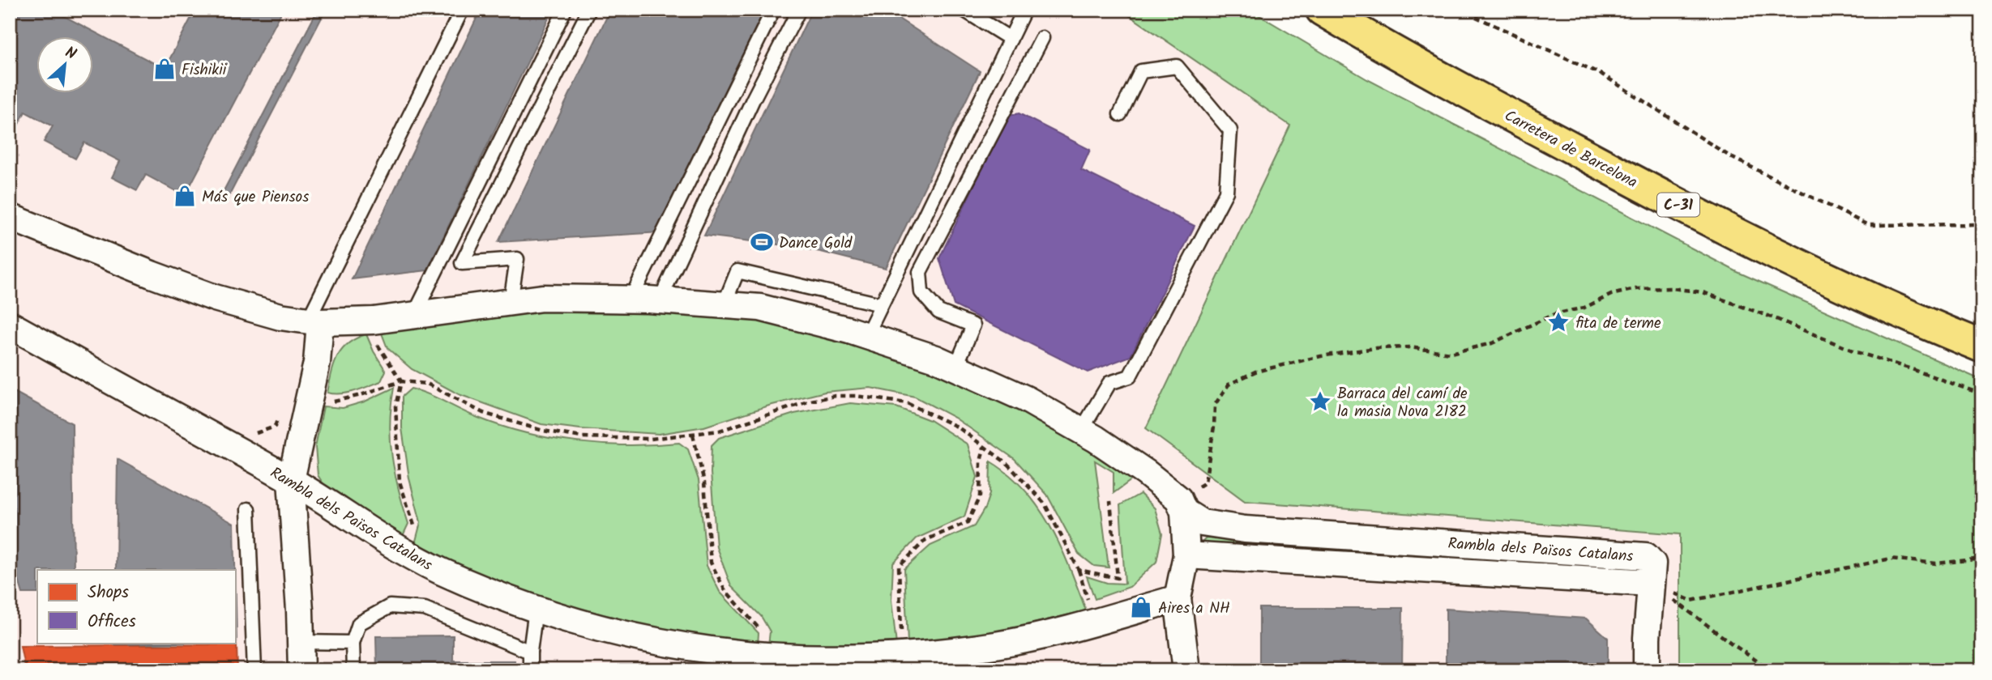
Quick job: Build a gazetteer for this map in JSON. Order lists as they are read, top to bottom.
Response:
{
  "streets": {
    "highway": ["Carretera de Barcelona", "C-31"],
    "street": ["Rambla dels Països Catalans"]
  },
  "places": {
    "shop": ["Fishikii", "Más que Piensos", "Aires a NH"],
    "sports": ["Dance Gold"],
    "place": ["fita de terme", "Barraca del camí de la masia Nova 2182"]
  },
  "legend": ["Shops", "Offices"],
  "north": "top right"
}
